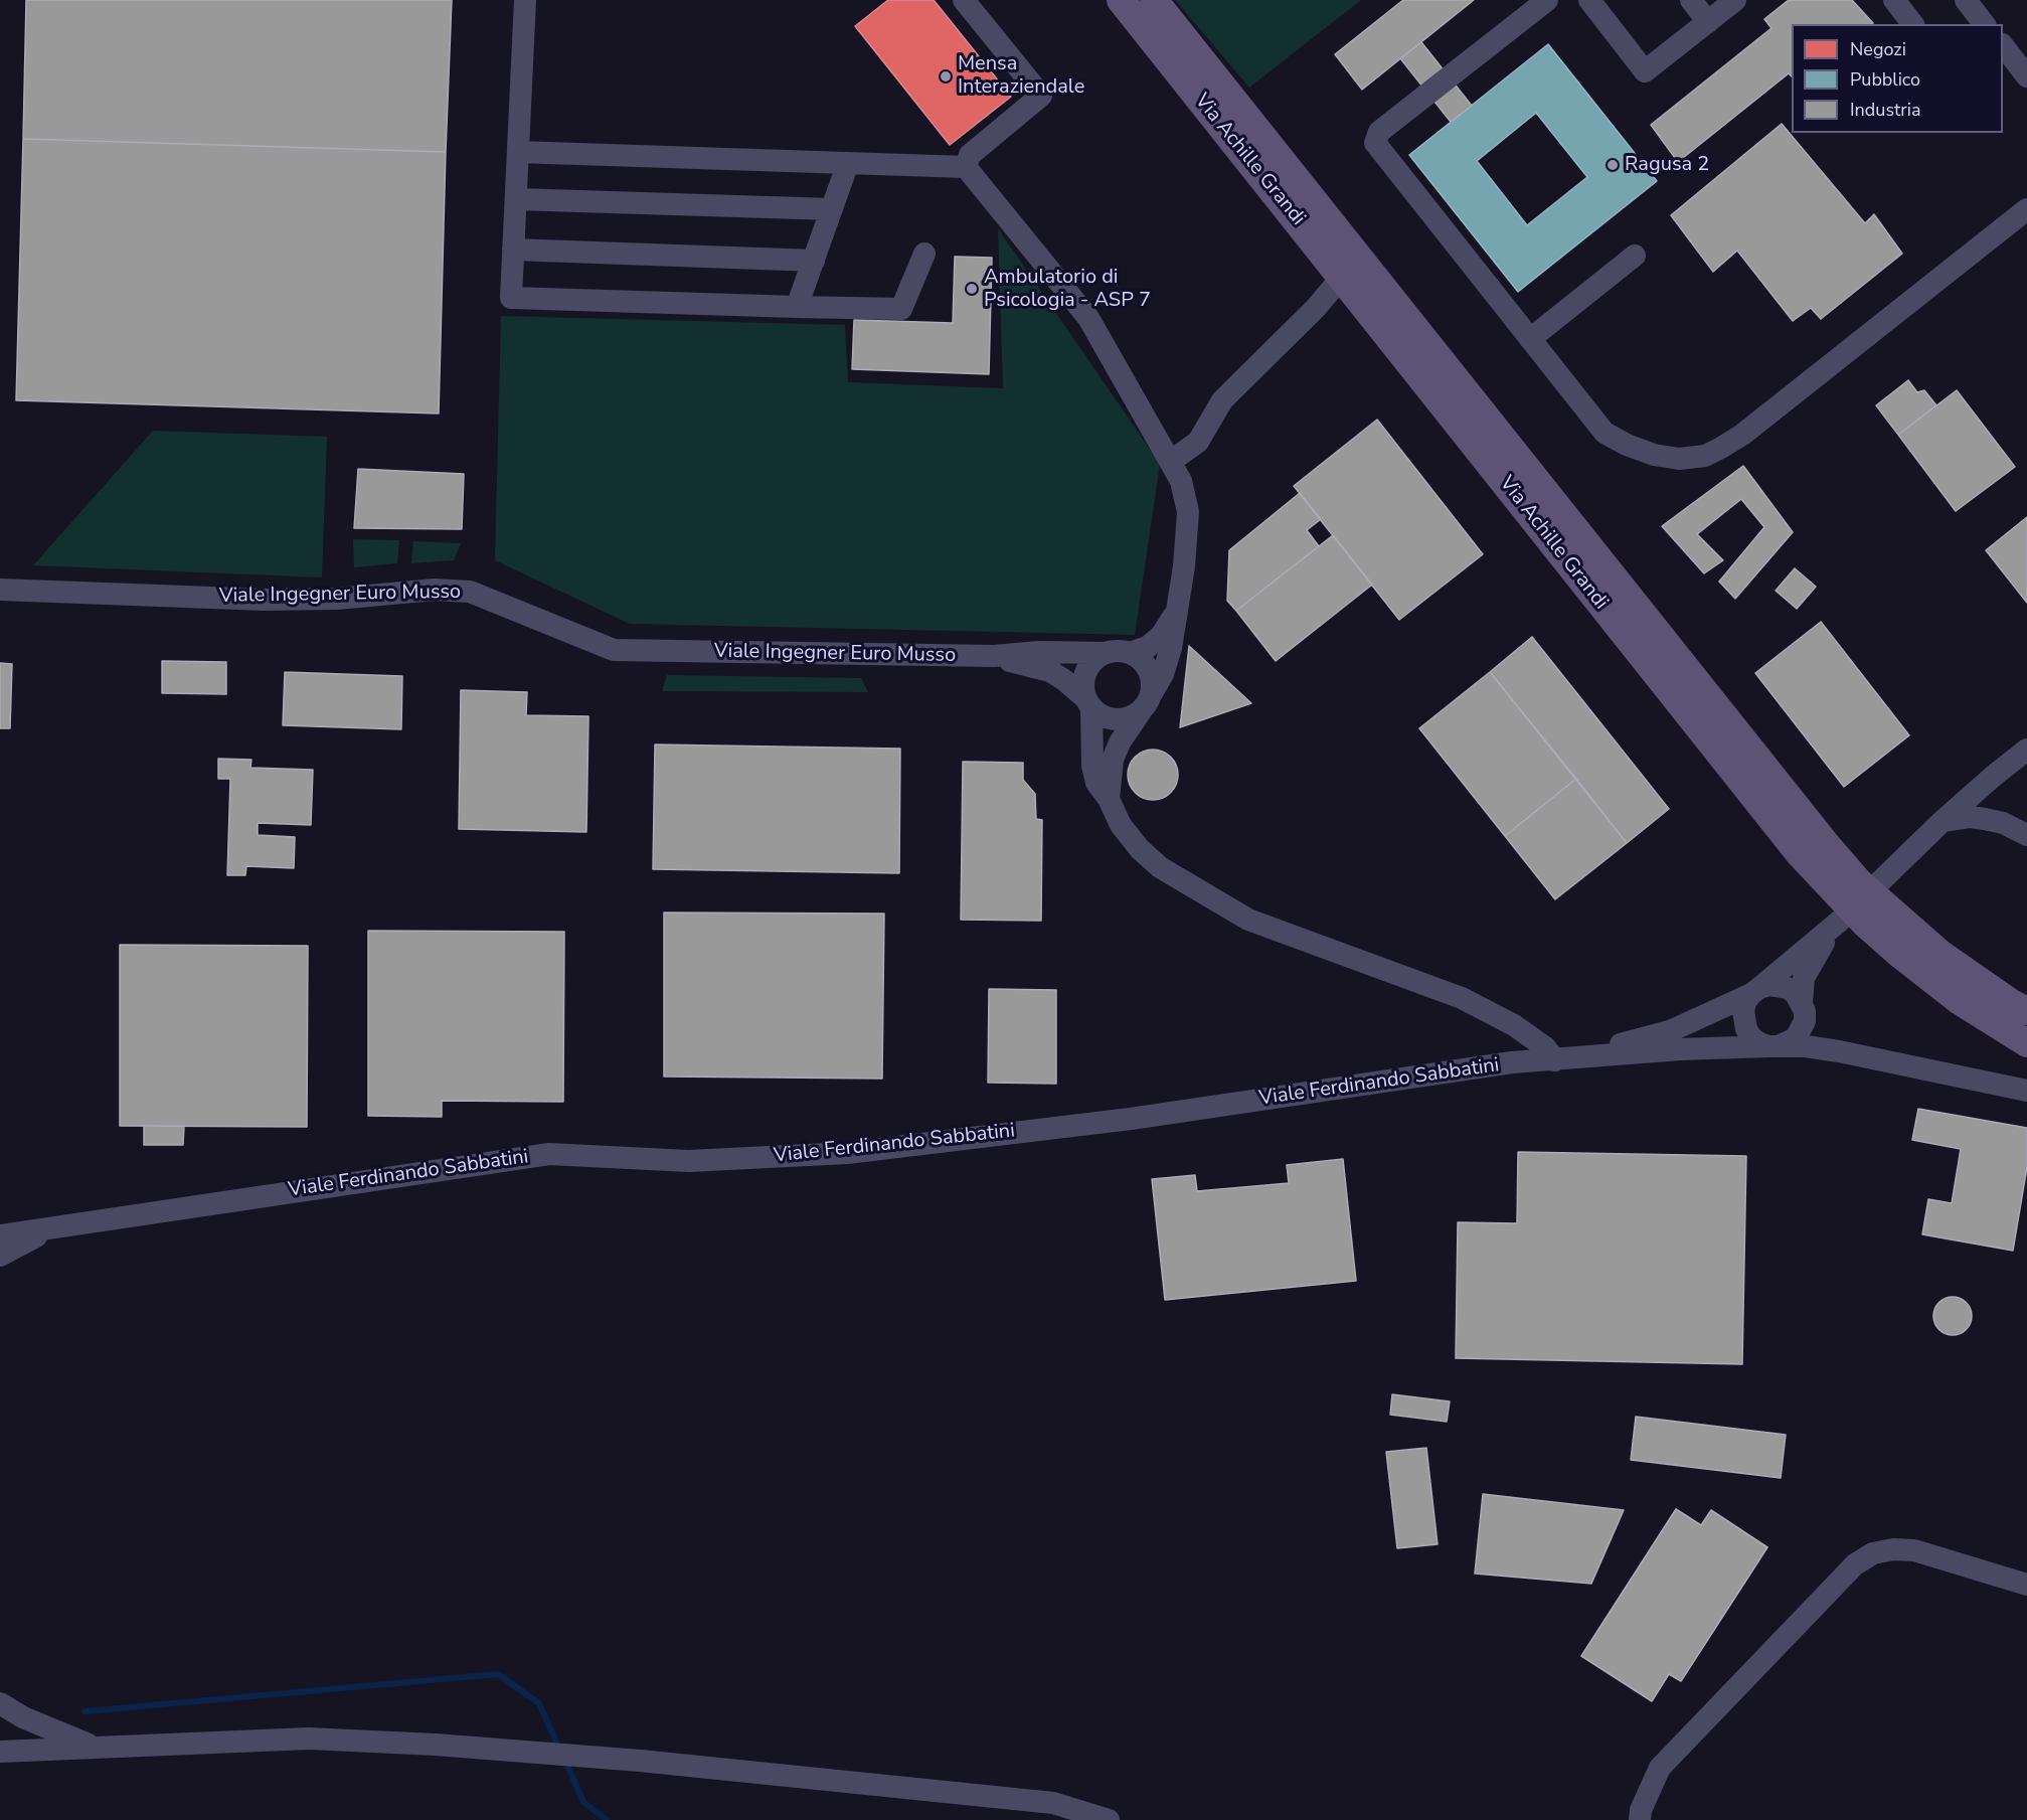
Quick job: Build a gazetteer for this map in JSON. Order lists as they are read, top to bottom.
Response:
{
  "streets": {
    "main road": ["Via Achille Grandi"],
    "street": ["Viale Ingegner Euro Musso", "Viale Ferdinando Sabbatini"]
  },
  "places": ["Mensa Interaziendale", "Ragusa 2", "Ambulatorio di Psicologia - ASP 7"],
  "legend": ["Negozi", "Pubblico", "Industria"]
}
